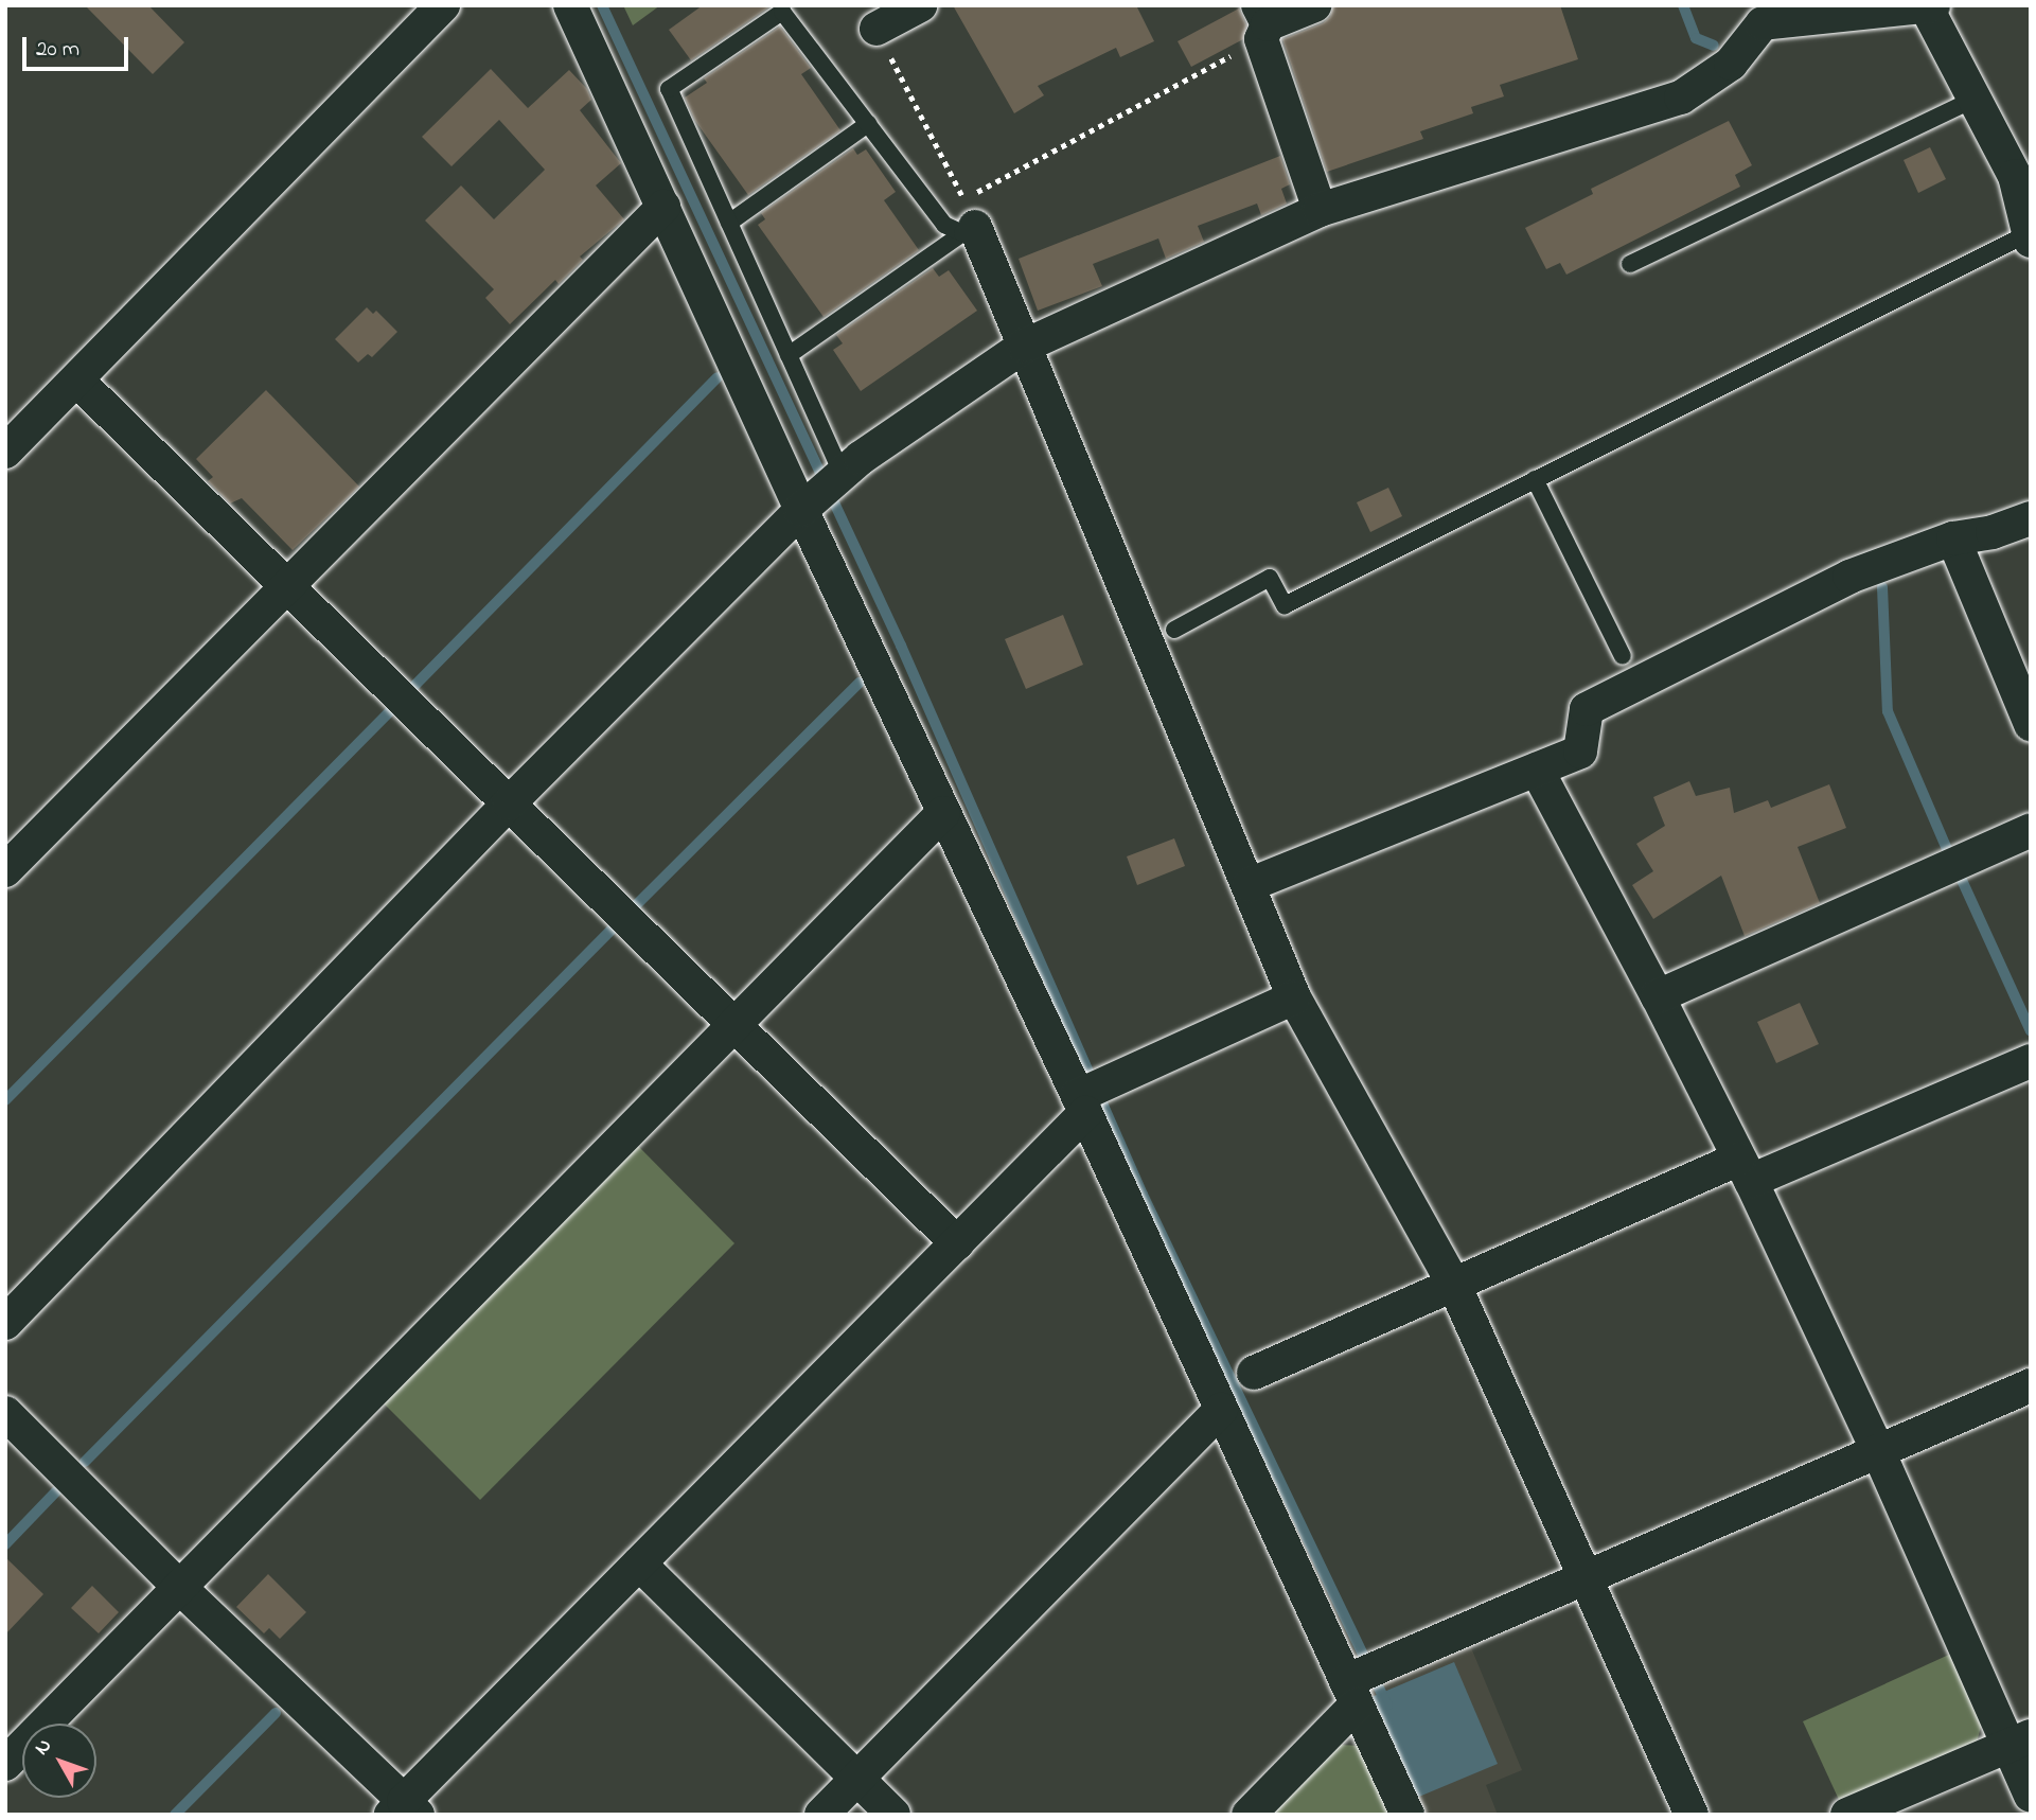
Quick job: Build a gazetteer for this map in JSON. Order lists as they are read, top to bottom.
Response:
{
  "scale_bar": "20 m",
  "north": "top left"
}
